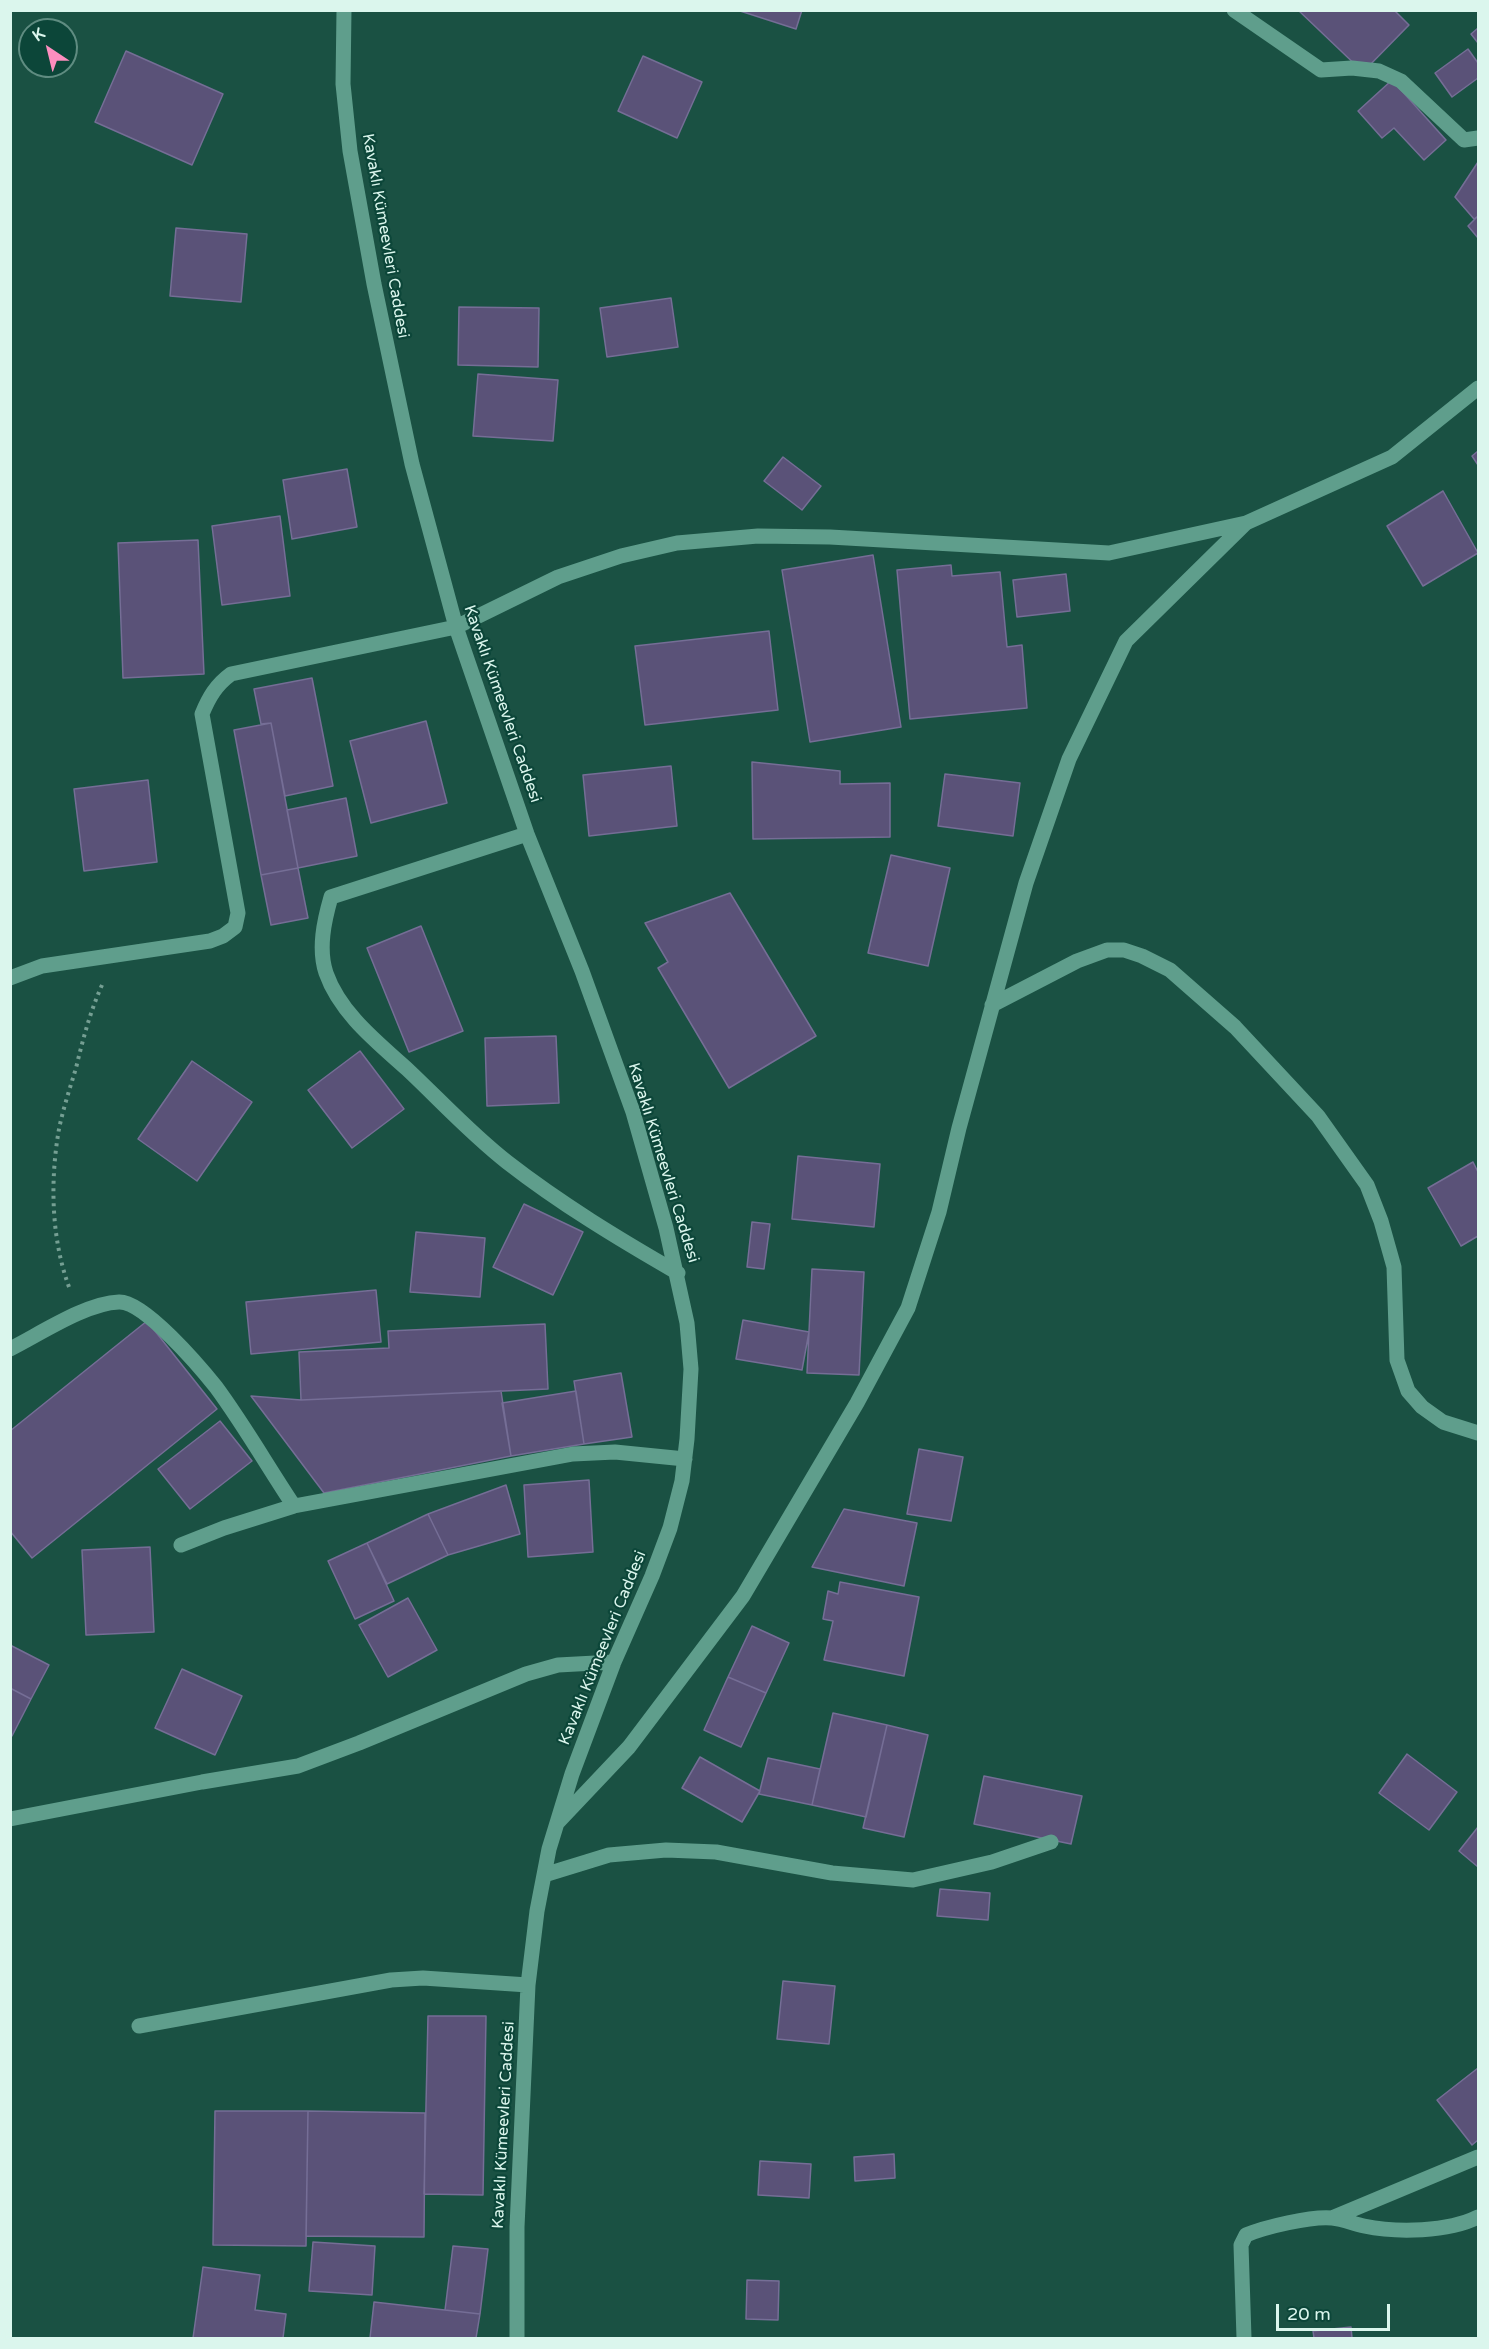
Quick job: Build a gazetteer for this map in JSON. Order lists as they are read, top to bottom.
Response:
{
  "streets": {
    "street": ["Kavaklı Kümeevleri Caddesi"]
  },
  "scale_bar": "20 m",
  "north": "top left"
}
